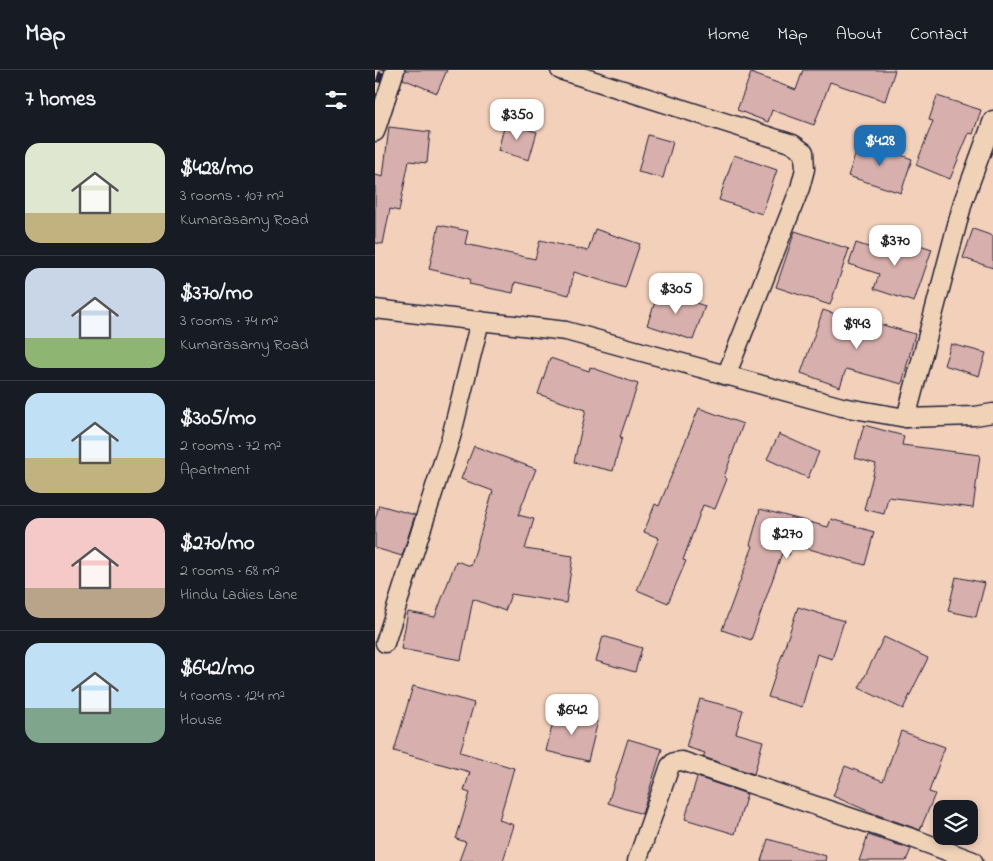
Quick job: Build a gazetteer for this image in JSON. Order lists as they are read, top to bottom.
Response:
{
  "page": {
    "header": "Map",
    "nav": [
      "Home",
      "Map",
      "About",
      "Contact"
    ],
    "heading": "7 homes",
    "price": [
      "$350",
      "$428",
      "$370",
      "$305",
      "$943",
      "$270",
      "$642"
    ],
    "list": [
      {
        "name": "$428/mo",
        "note": "3 rooms · 107 m² · Kumarasamy Road"
      },
      {
        "name": "$370/mo",
        "note": "3 rooms · 74 m² · Kumarasamy Road"
      },
      {
        "name": "$305/mo",
        "note": "2 rooms · 72 m² · Apartment"
      },
      {
        "name": "$270/mo",
        "note": "2 rooms · 68 m² · Hindu Ladies Lane"
      },
      {
        "name": "$642/mo",
        "note": "4 rooms · 124 m² · House"
      }
    ]
  }
}
